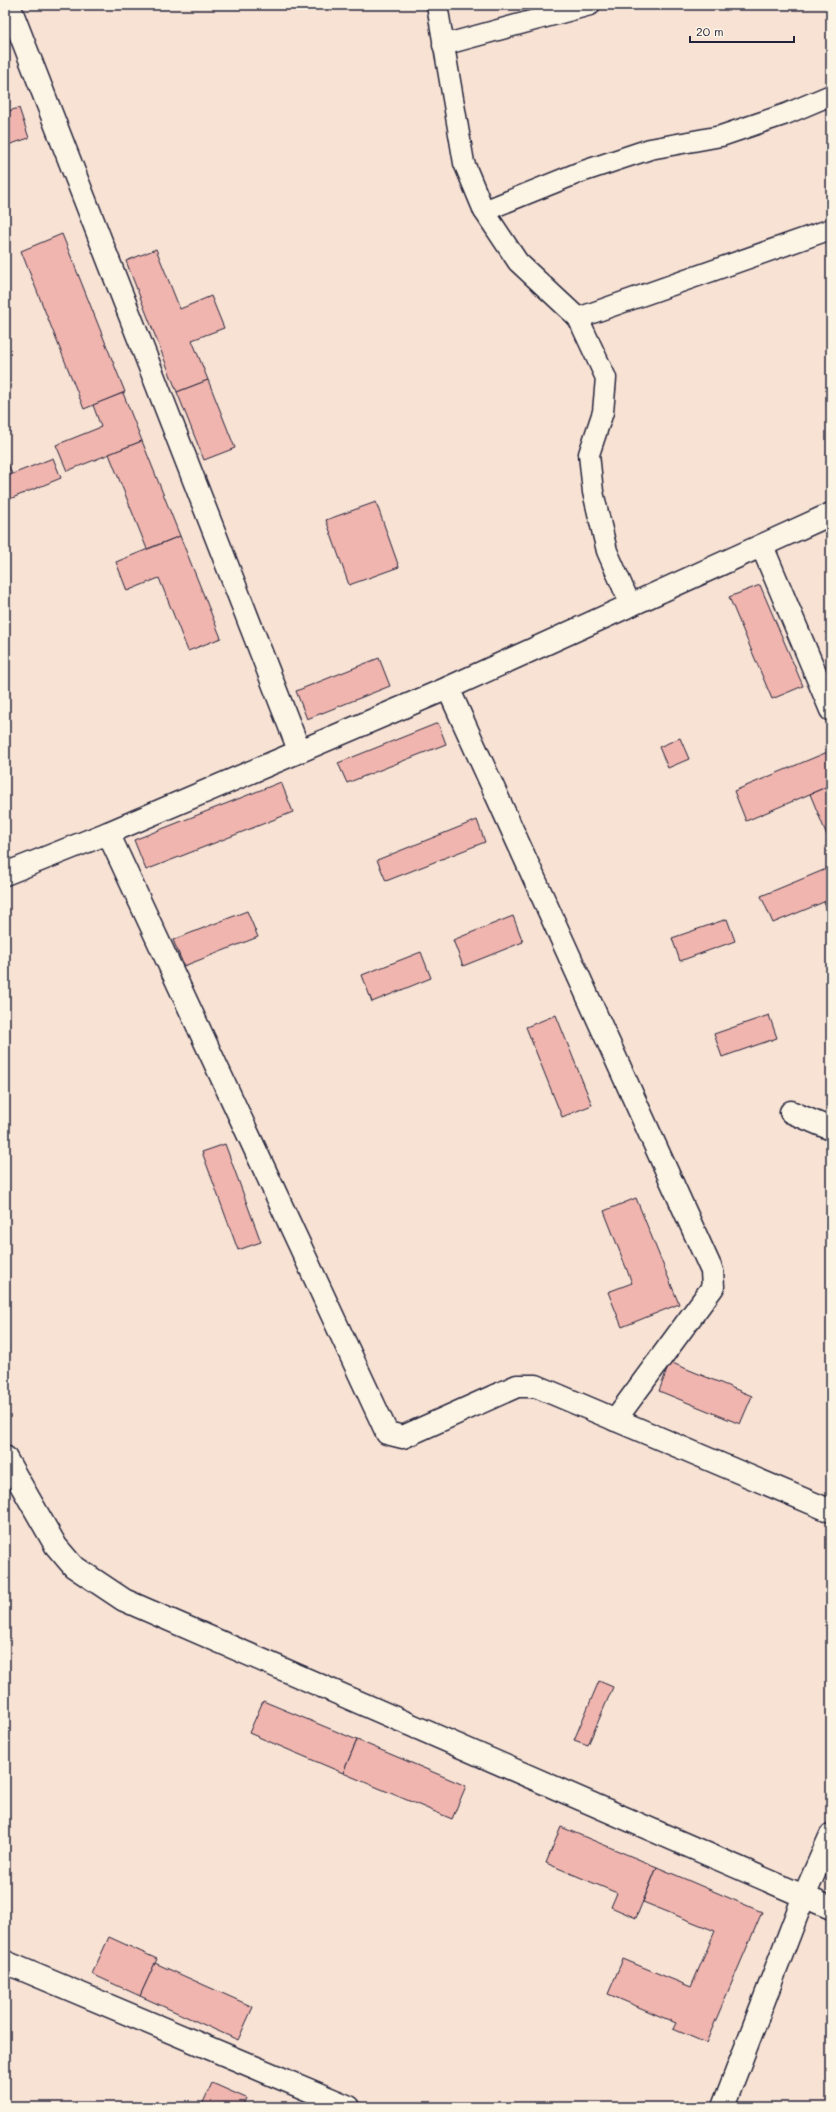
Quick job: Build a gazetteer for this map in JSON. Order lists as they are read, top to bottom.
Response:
{
  "scale_bar": "20 m"
}
